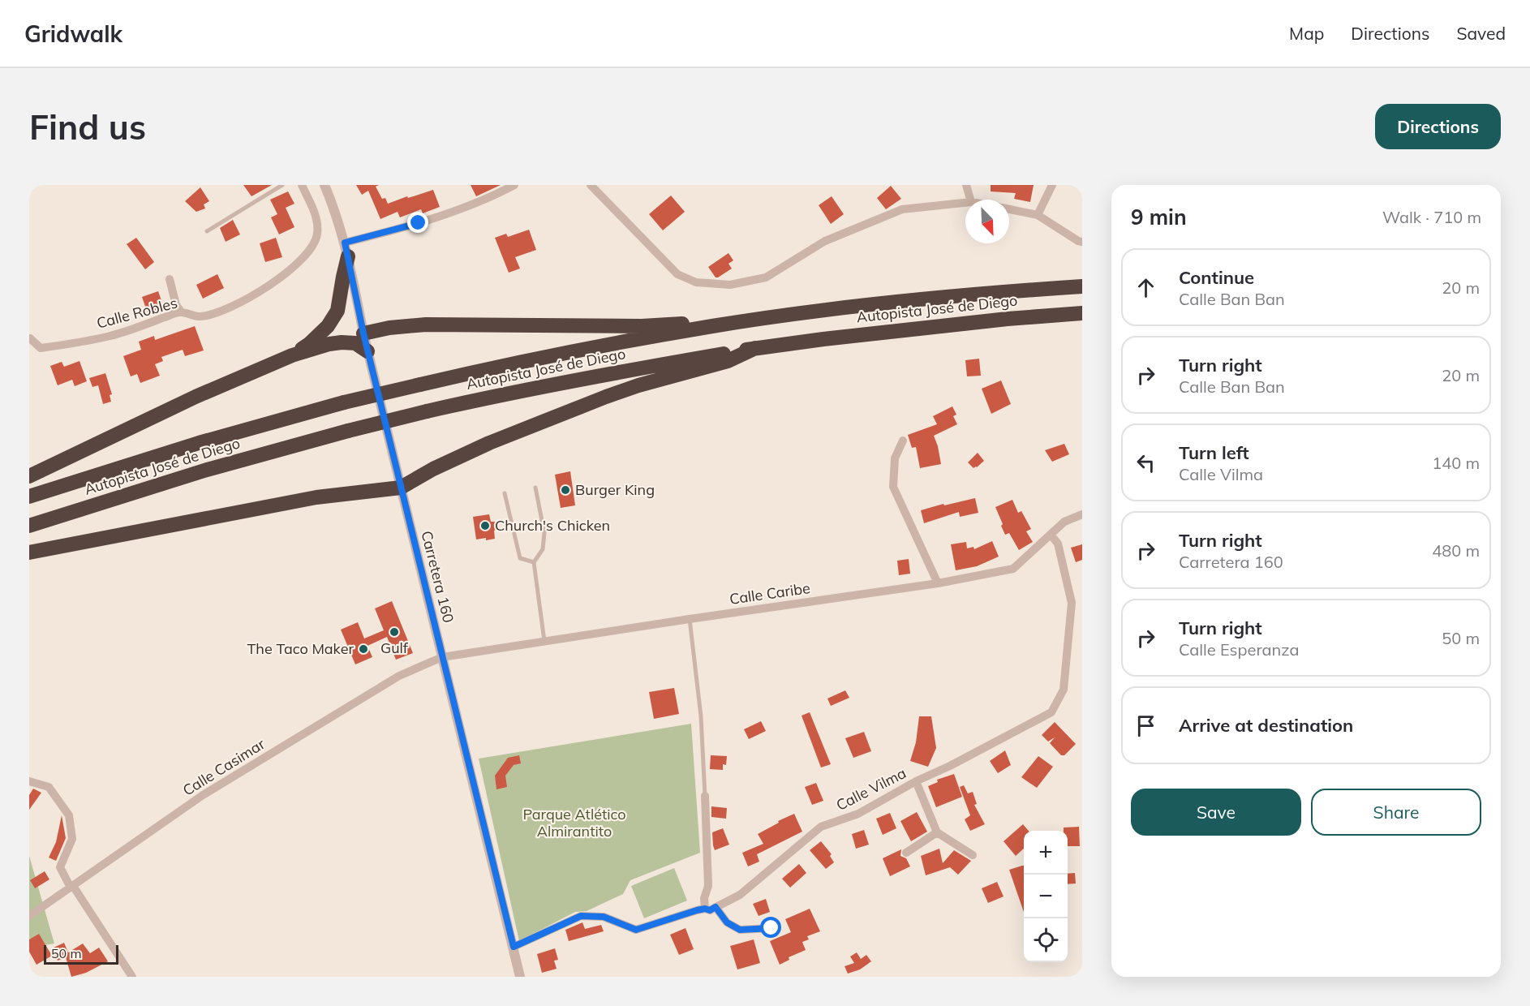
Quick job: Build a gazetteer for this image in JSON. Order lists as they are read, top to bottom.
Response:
{
  "streets": {
    "highway": ["Autopista José de Diego"],
    "street": [
      "Calle Robles",
      "Carretera 160",
      "Calle Caribe",
      "Calle Casimar",
      "Calle Vilma"
    ]
  },
  "crossings": [
    ["Carretera 160", "Calle Caribe"],
    ["Carretera 160", "Calle Casimar"],
    ["Carretera 160", "Calle Vilma"],
    ["Calle Caribe", "Calle Casimar"],
    ["Calle Caribe", "Calle Vilma"]
  ],
  "parks": ["Parque Atlético Almirantito"],
  "places": [
    "Burger King",
    "Church's Chicken",
    "Gulf",
    "The Taco Maker"
  ],
  "scale_bar": "50 m",
  "north": "bottom right",
  "page": {
    "header": "Gridwalk",
    "nav": ["Map", "Directions", "Saved"],
    "buttons": [
      "Directions",
      ["Save", "Share"]
    ],
    "title": "Find us",
    "heading": ["9 min", "Walk · 710 m"],
    "list": [
      ["Continue", "Calle Ban Ban", "20 m"],
      ["Turn right", "Calle Ban Ban", "20 m"],
      ["Turn left", "Calle Vilma", "140 m"],
      ["Turn right", "Carretera 160", "480 m"],
      ["Turn right", "Calle Esperanza", "50 m"],
      "Arrive at destination"
    ],
    "map_buttons": ["+", "−"],
    "scale": "50 m"
  }
}
